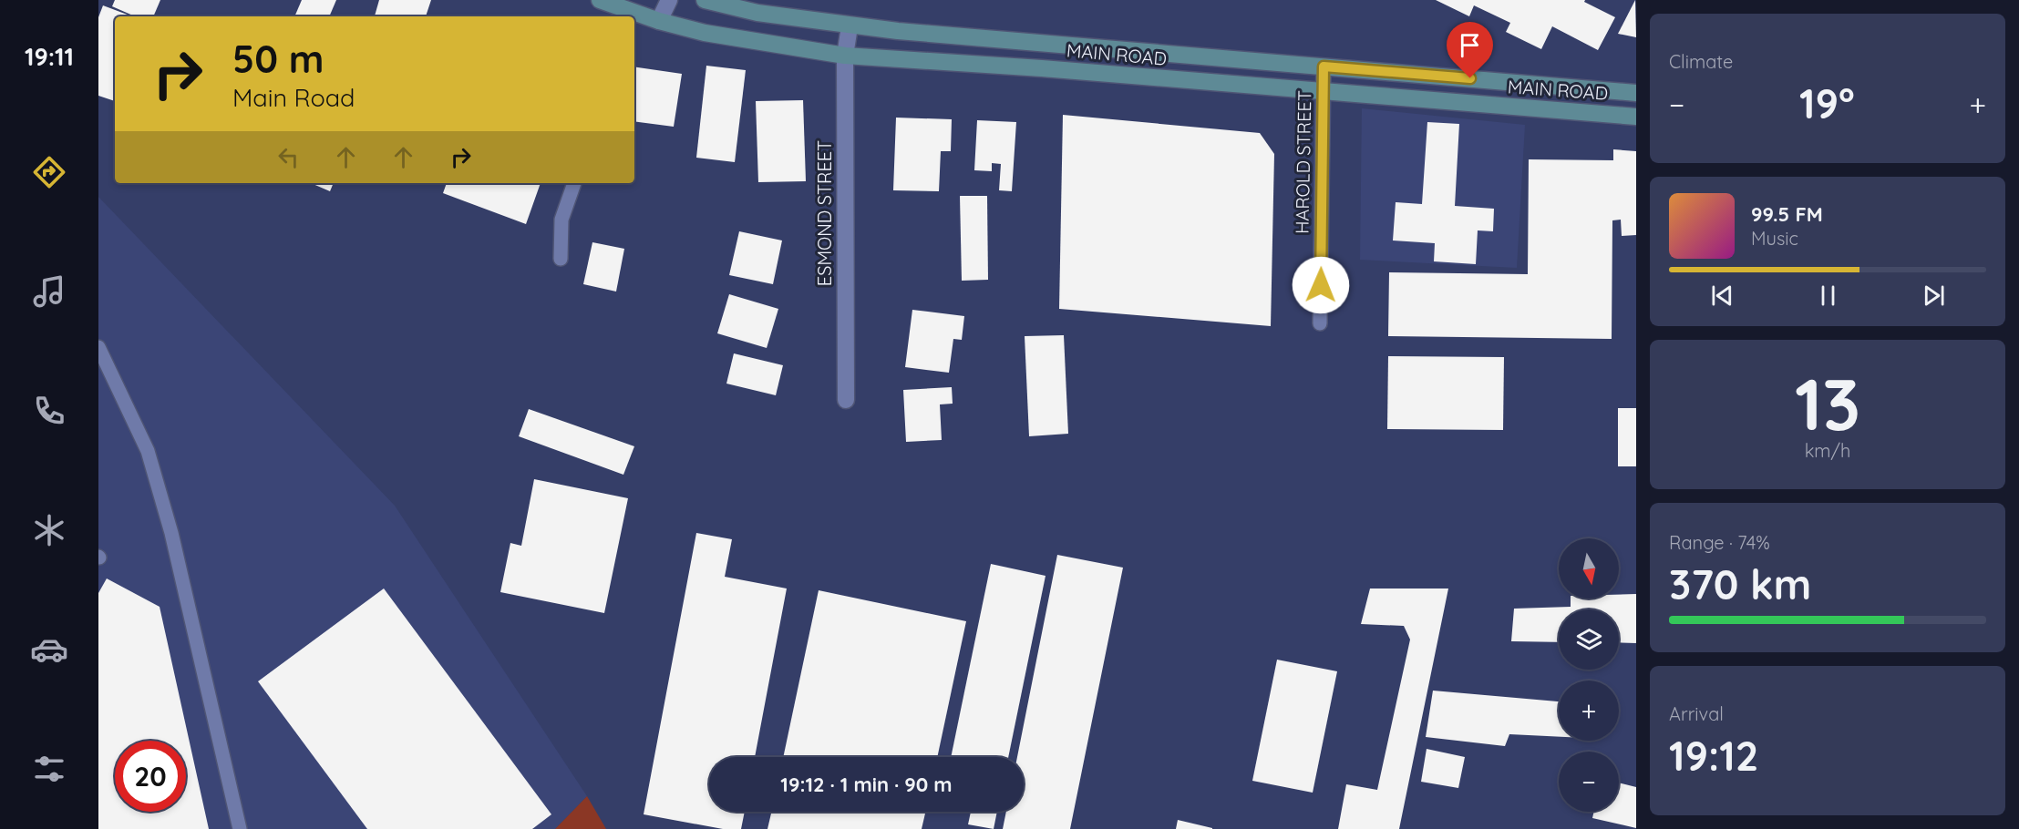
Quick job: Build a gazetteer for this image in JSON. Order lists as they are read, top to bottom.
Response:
{
  "streets": {
    "main road": ["MAIN ROAD"],
    "street": ["ESMOND STREET"],
    "lane": ["HAROLD STREET"]
  },
  "crossings": [
    ["MAIN ROAD", "HAROLD STREET"],
    ["MAIN ROAD", "ESMOND STREET"]
  ],
  "north": "bottom",
  "page": {
    "tabs": "19:11",
    "tile": [
      "Climate",
      ["13", "km/h"],
      ["Range · 74%", "370 km"],
      ["Arrival", "19:12"]
    ],
    "turn": ["50 m", "Main Road"],
    "heat": ["−", "19°", "+"],
    "song": ["99.5 FM", "Music"],
    "map_buttons": ["+", "−"],
    "limit": "20",
    "trip": "19:12 · 1 min · 90 m"
  }
}
